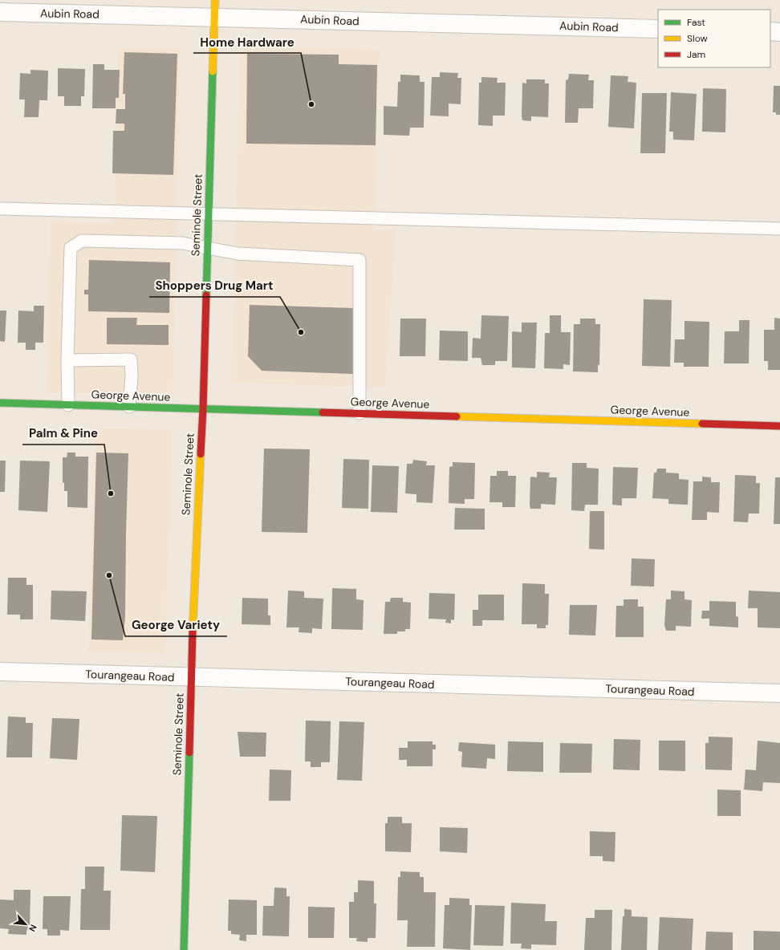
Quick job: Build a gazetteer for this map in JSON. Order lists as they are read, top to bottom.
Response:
{
  "streets": {
    "street": [
      "Aubin Road",
      "Seminole Street",
      "George Avenue",
      "Tourangeau Road"
    ]
  },
  "crossings": [
    ["Aubin Road", "Seminole Street"],
    ["Seminole Street", "George Avenue"],
    ["Seminole Street", "Tourangeau Road"]
  ],
  "places": [
    "Home Hardware",
    "Shoppers Drug Mart",
    "Palm & Pine",
    "George Variety"
  ],
  "legend": ["Fast", "Slow", "Jam"],
  "north": "bottom right"
}
